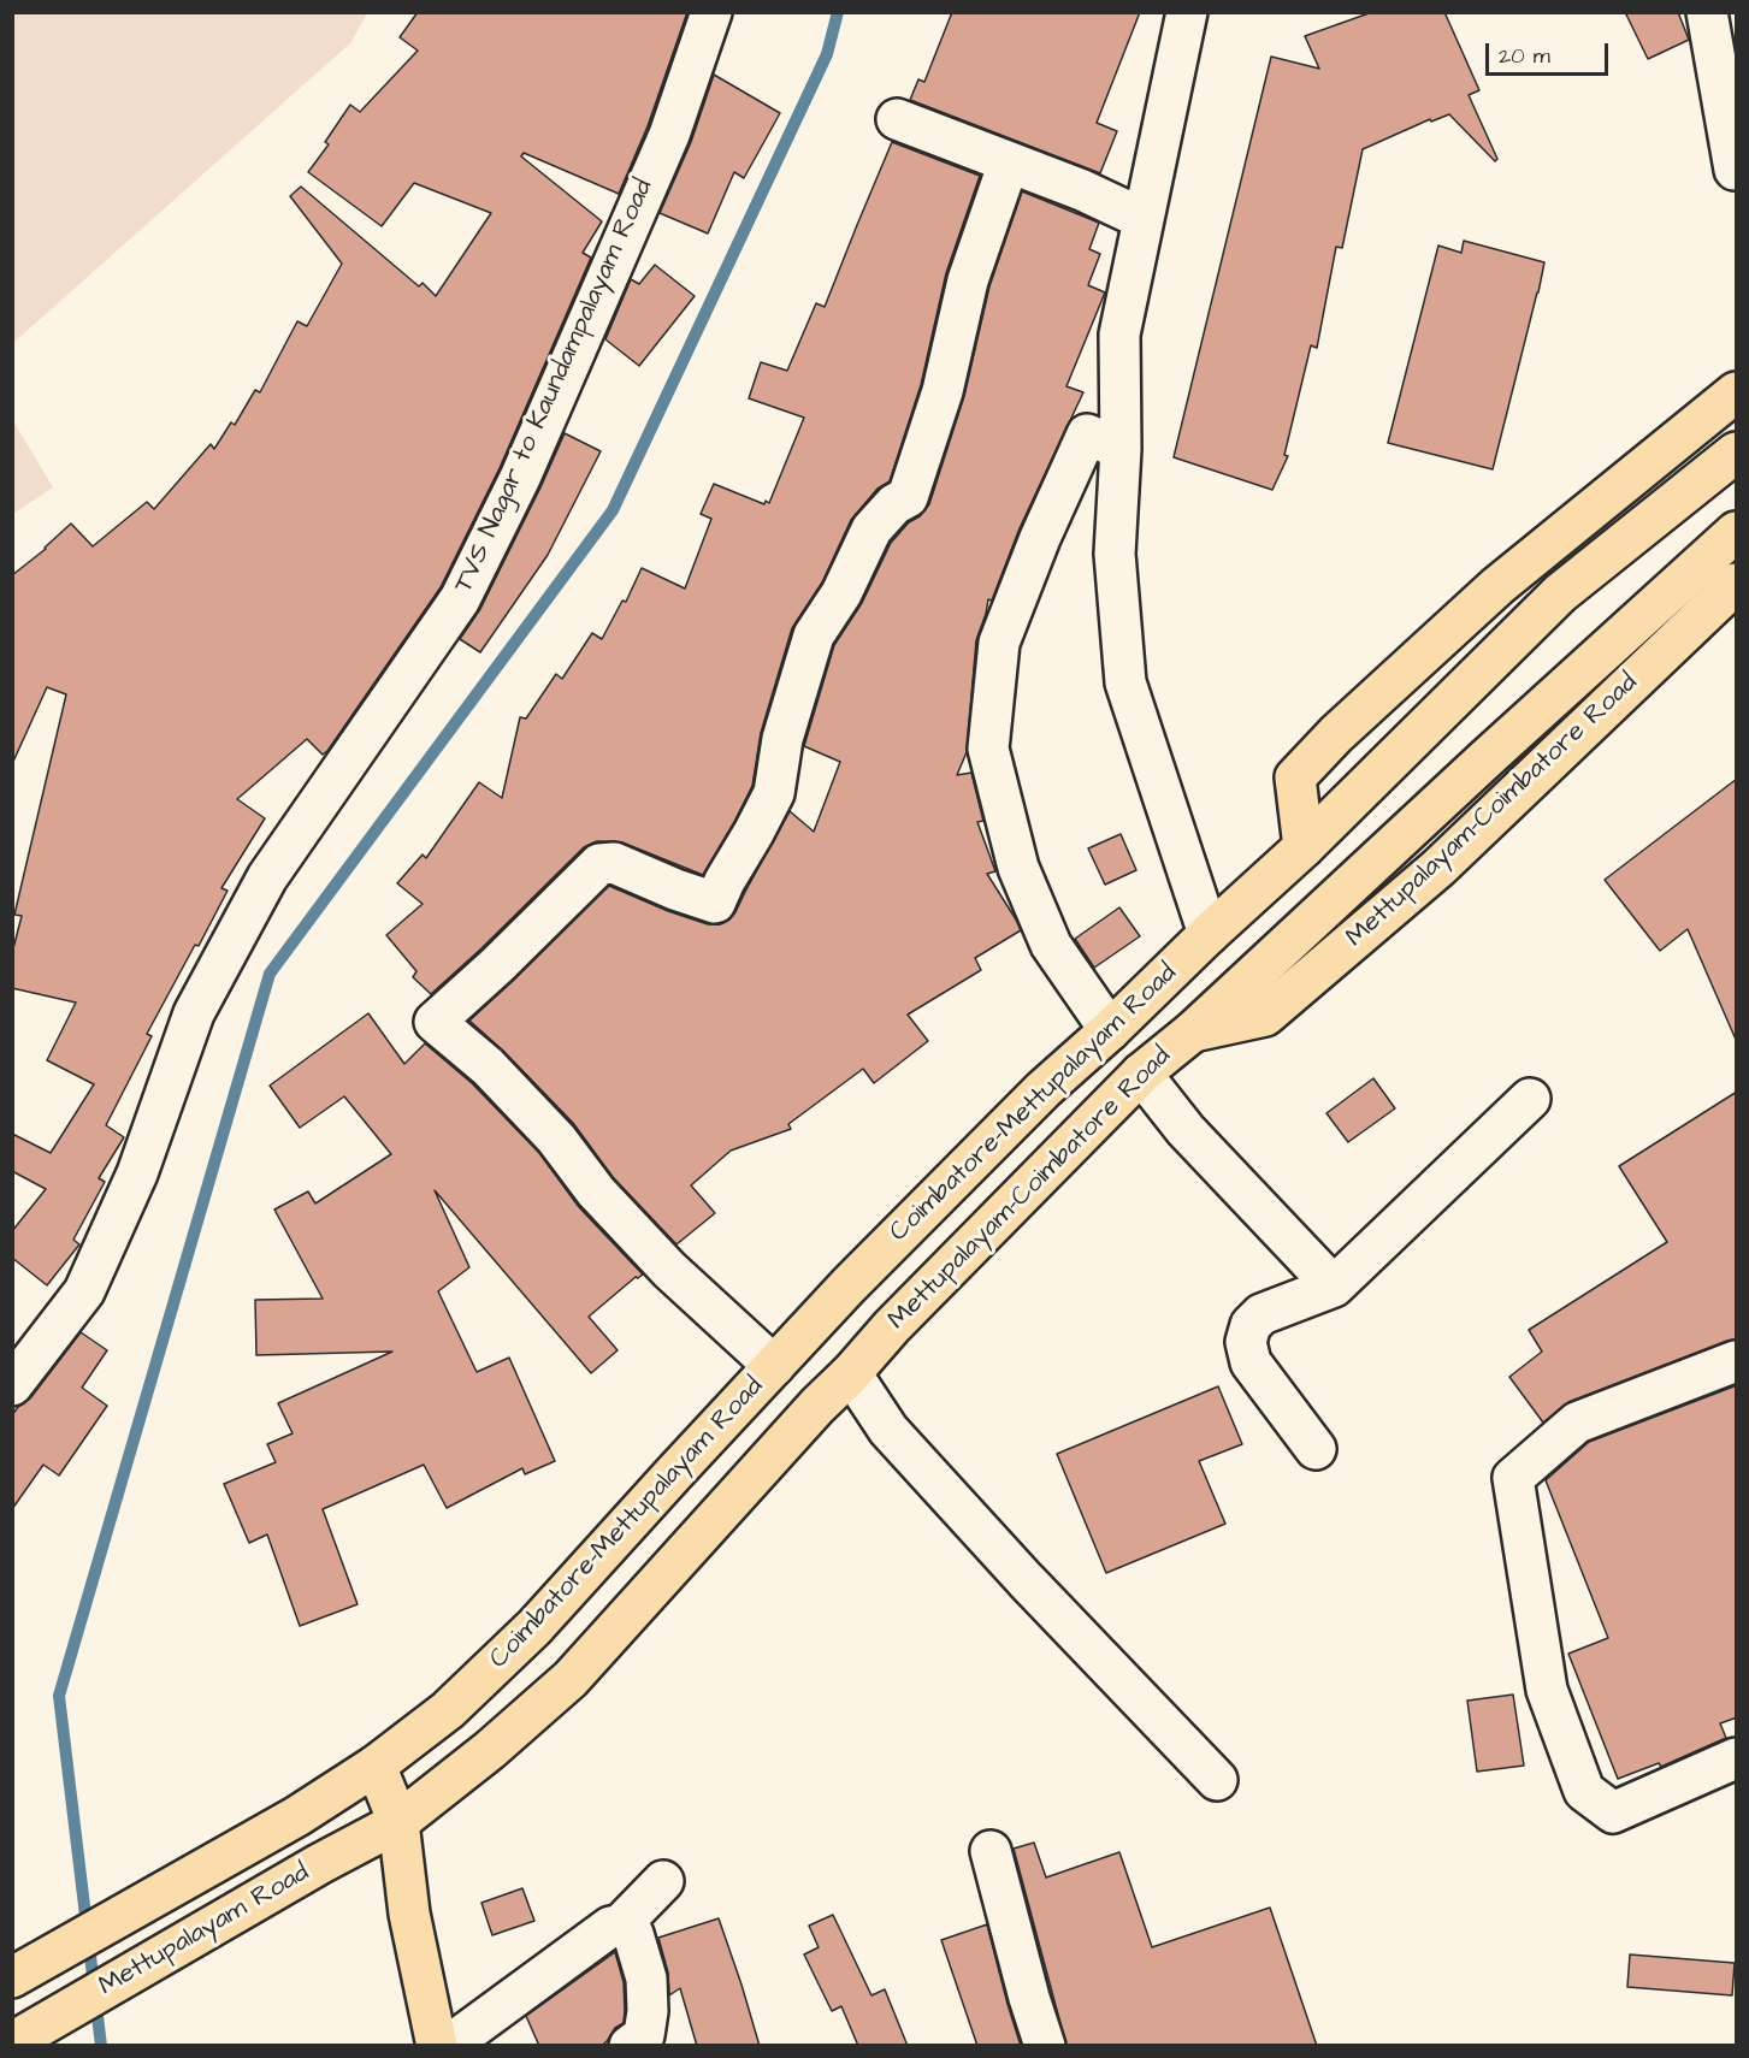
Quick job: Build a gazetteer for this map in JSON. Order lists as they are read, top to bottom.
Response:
{
  "streets": {
    "main road": ["Mettupalayam-Coimbatore Road", "Coimbatore-Mettupalayam Road", "Mettupalayam Road"],
    "street": ["TVS Nagar to Kaundampalayam Road"]
  },
  "crossings": [
    ["Mettupalayam-Coimbatore Road", "Mettupalayam Road"],
    ["Coimbatore-Mettupalayam Road", "Mettupalayam Road"]
  ],
  "scale_bar": "20 m"
}
